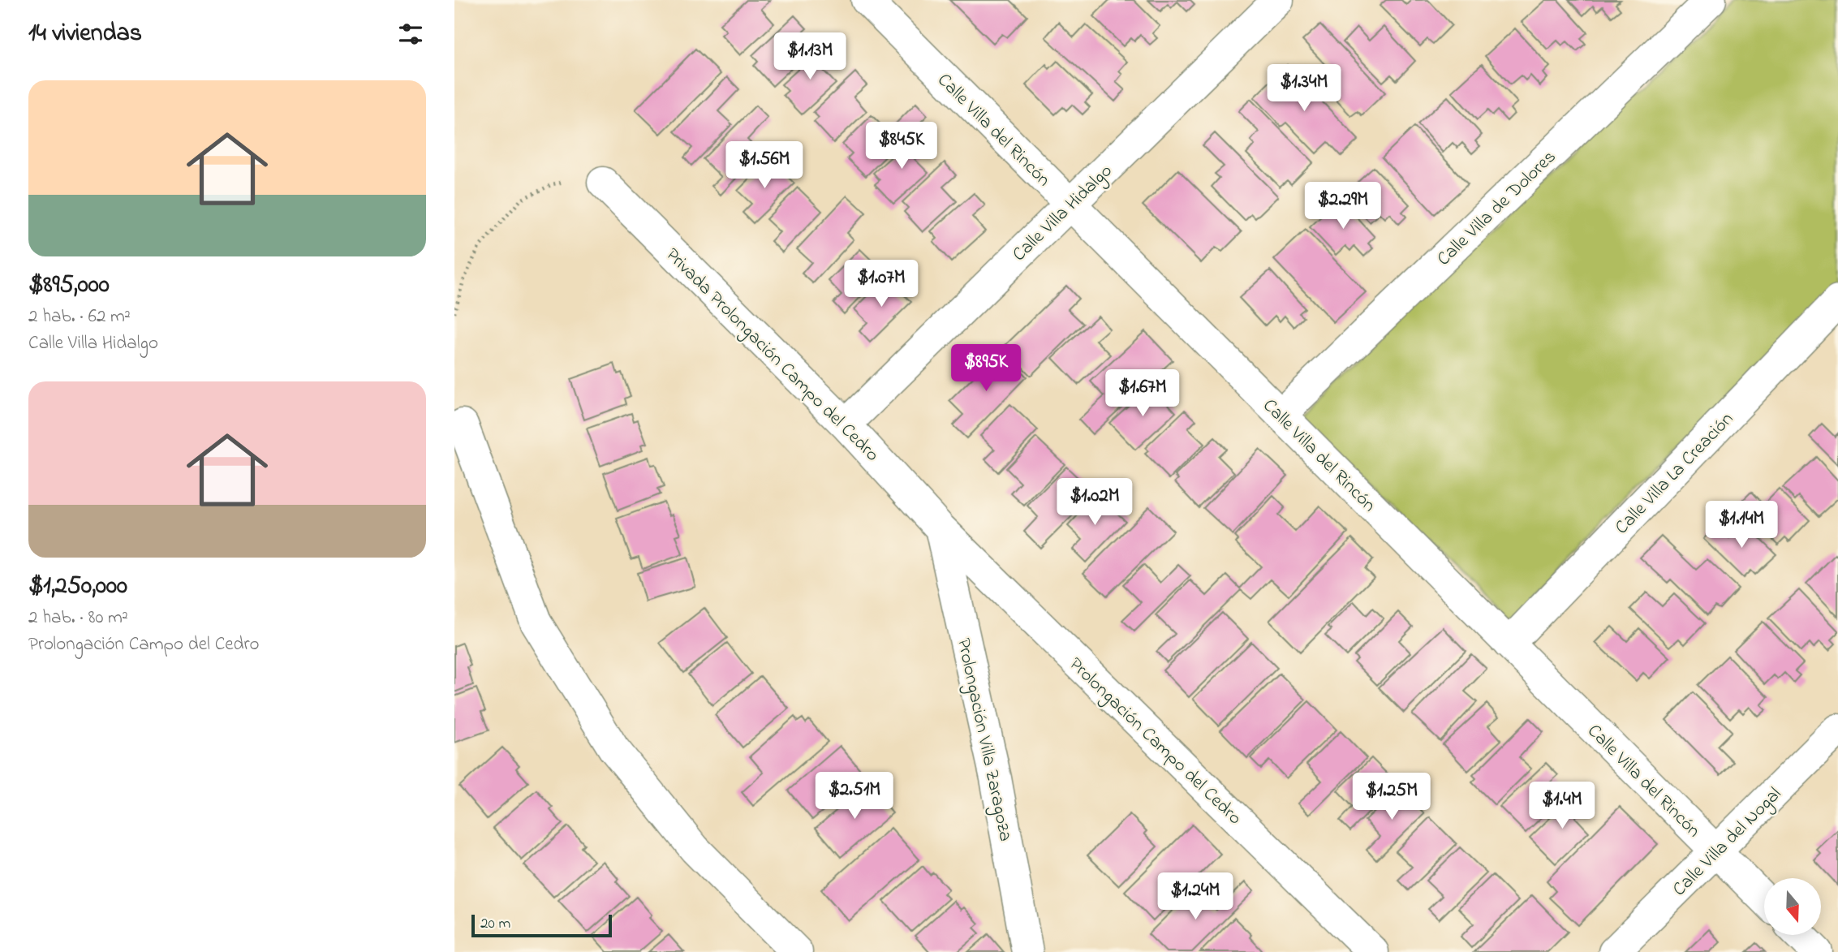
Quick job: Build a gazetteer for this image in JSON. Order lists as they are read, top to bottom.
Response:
{
  "streets": {
    "street": [
      "Calle Villa del Rincón",
      "Calle Villa de Dolores",
      "Calle Villa Hidalgo",
      "Privada Prolongación Campo del Cedro",
      "Calle Villa La Creación",
      "Prolongación Villa Zaragoza",
      "Prolongación Campo del Cedro",
      "Calle Villa del Nogal"
    ]
  },
  "crossings": [
    ["Calle Villa del Rincón", "Calle Villa de Dolores"],
    ["Calle Villa del Rincón", "Calle Villa Hidalgo"],
    ["Calle Villa del Rincón", "Calle Villa La Creación"],
    ["Calle Villa del Rincón", "Calle Villa del Nogal"],
    ["Calle Villa Hidalgo", "Privada Prolongación Campo del Cedro"],
    ["Privada Prolongación Campo del Cedro", "Prolongación Villa Zaragoza"],
    ["Privada Prolongación Campo del Cedro", "Prolongación Campo del Cedro"],
    ["Prolongación Villa Zaragoza", "Prolongación Campo del Cedro"]
  ],
  "scale_bar": "20 m",
  "north": "bottom",
  "page": {
    "heading": "14 viviendas",
    "price": [
      "$1.13M",
      "$1.34M",
      "$845K",
      "$1.56M",
      "$2.29M",
      "$1.07M",
      "$895K",
      "$1.67M",
      "$1.02M",
      "$1.14M",
      "$2.51M",
      "$1.25M",
      "$1.4M",
      "$1.24M"
    ],
    "list": [
      {
        "name": "$895,000",
        "note": "2 hab. · 62 m² · Calle Villa Hidalgo"
      },
      {
        "name": "$1,250,000",
        "note": "2 hab. · 80 m² · Prolongación Campo del Cedro"
      }
    ],
    "scale": "20 m"
  }
}
